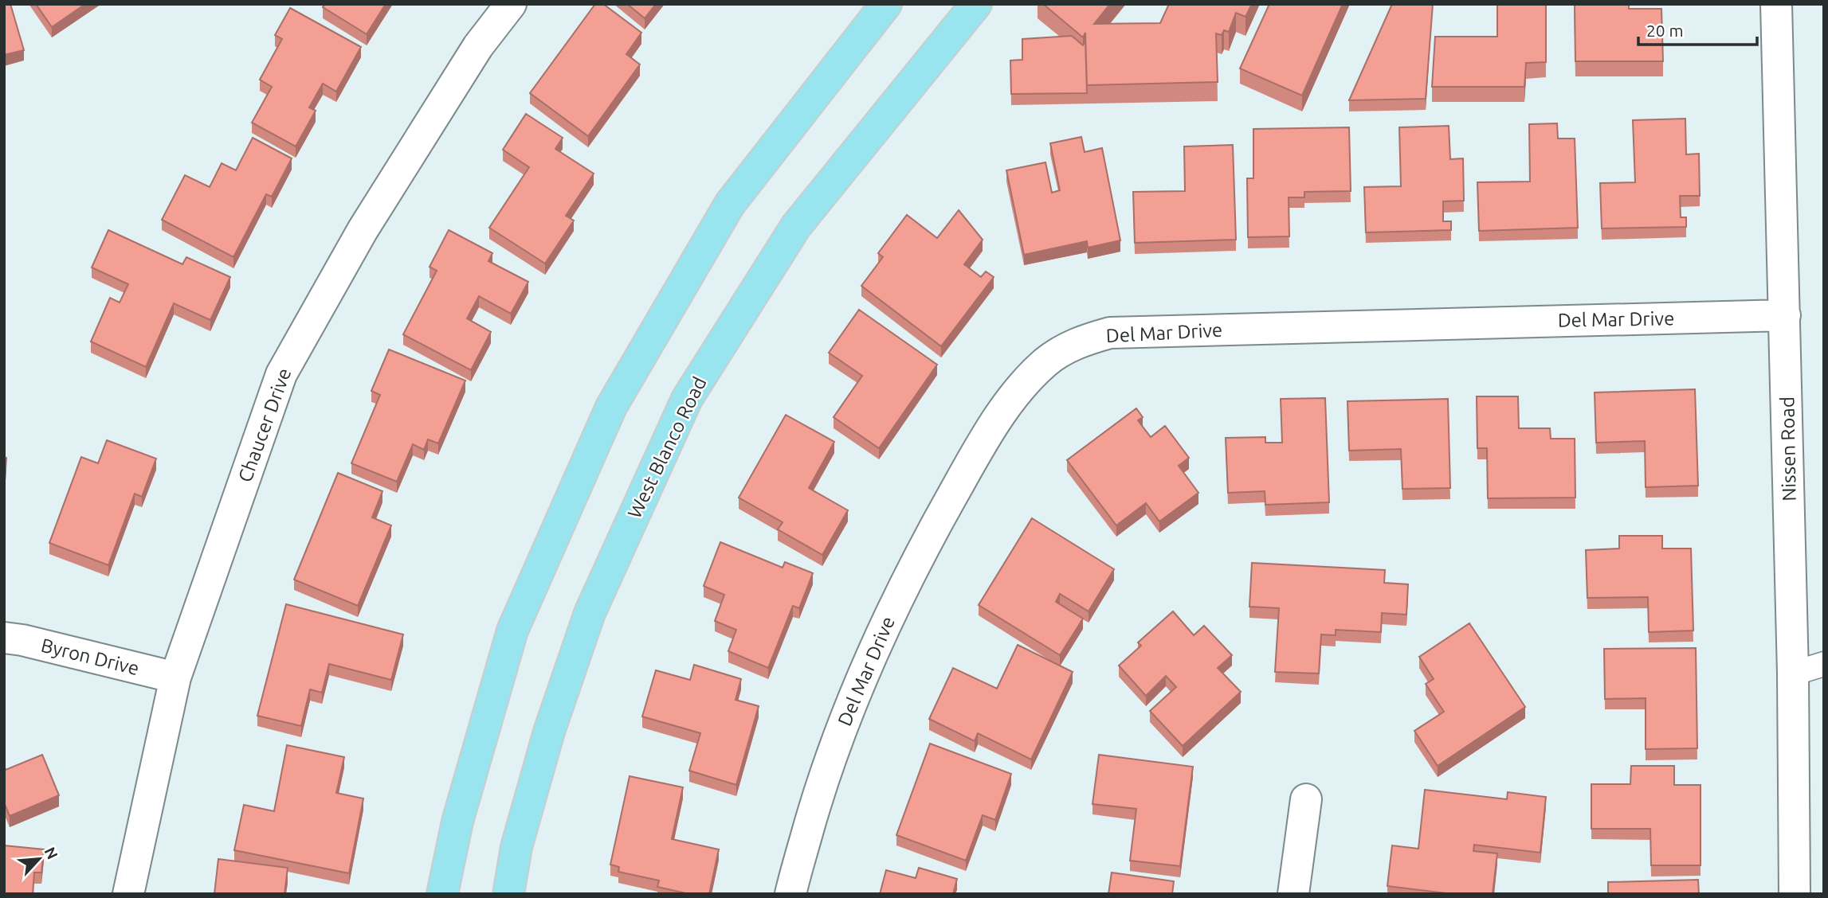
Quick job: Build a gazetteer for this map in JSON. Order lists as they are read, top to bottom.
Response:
{
  "streets": {
    "main road": ["West Blanco Road"],
    "street": [
      "Del Mar Drive",
      "Chaucer Drive",
      "Nissen Road",
      "Byron Drive"
    ]
  },
  "crossings": [
    ["Del Mar Drive", "Nissen Road"],
    ["Chaucer Drive", "Byron Drive"]
  ],
  "scale_bar": "20 m",
  "north": "top right"
}
